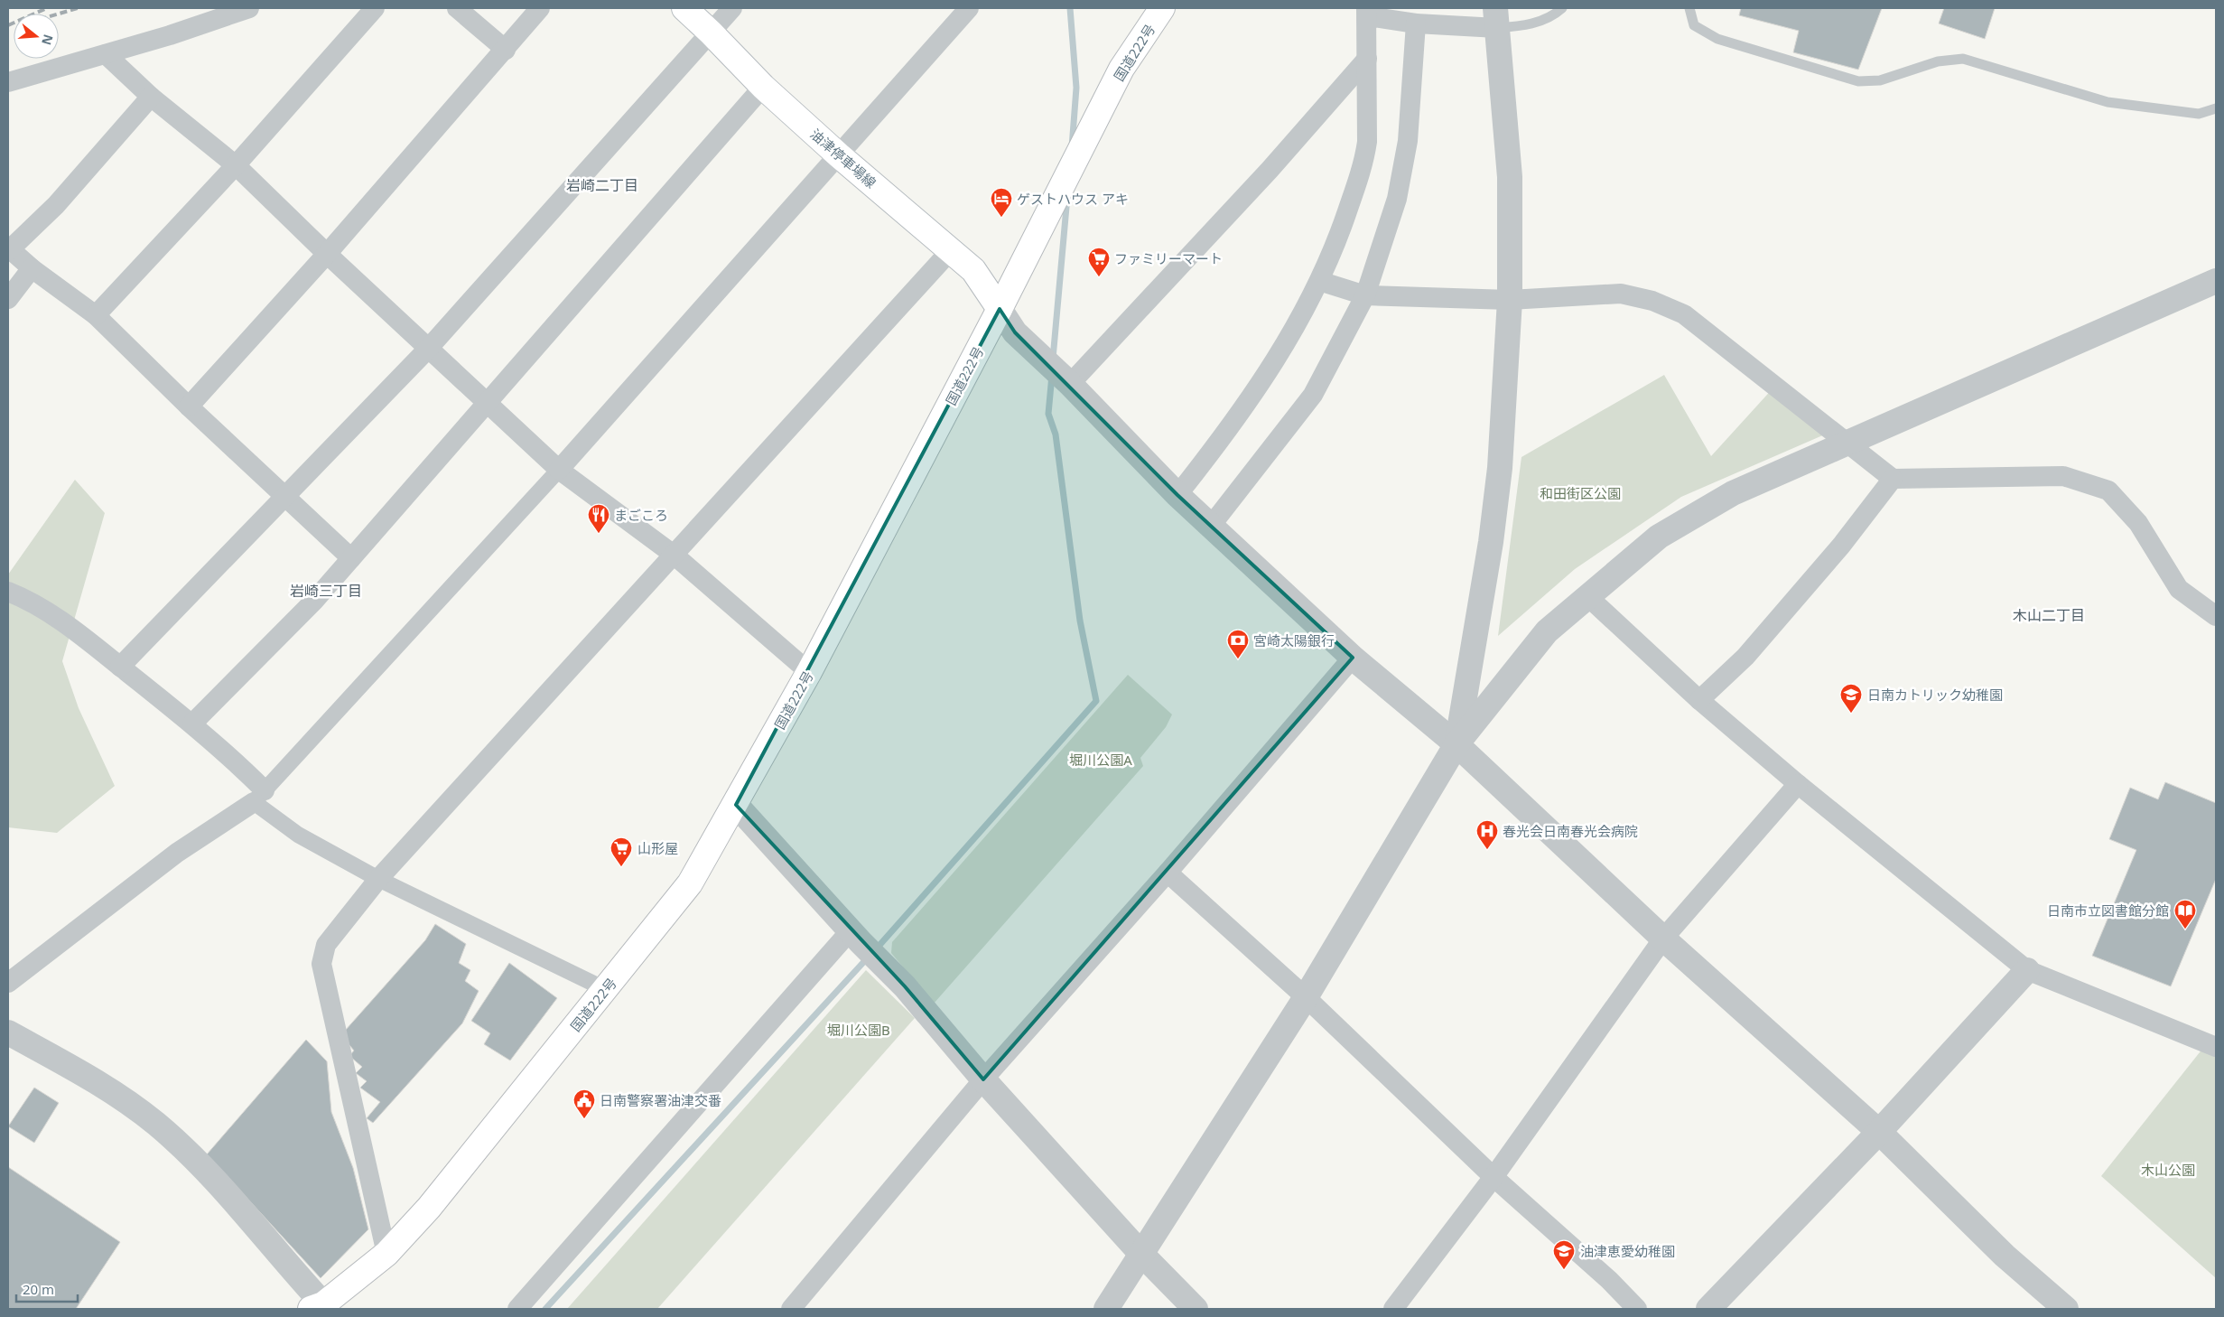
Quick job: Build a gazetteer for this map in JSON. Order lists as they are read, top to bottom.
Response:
{
  "streets": {
    "main road": ["国道222号", "油津停車場線"]
  },
  "crossings": [
    ["国道222号", "油津停車場線"]
  ],
  "districts": ["岩崎二丁目", "岩崎三丁目", "木山二丁目"],
  "parks": [
    "和田街区公園",
    "堀川公園A",
    "堀川公園B",
    "木山公園"
  ],
  "places": {
    "hotel": ["ゲストハウス アキ"],
    "supermarket": ["ファミリーマート", "山形屋"],
    "restaurant": ["まごころ"],
    "bank": ["宮崎太陽銀行"],
    "school or university": ["日南カトリック幼稚園", "油津恵愛幼稚園"],
    "hospital": ["春光会日南春光会病院"],
    "library": ["日南市立図書館分館"],
    "public building": ["日南警察署油津交番"]
  },
  "scale_bar": "20 m",
  "north": "right"
}
